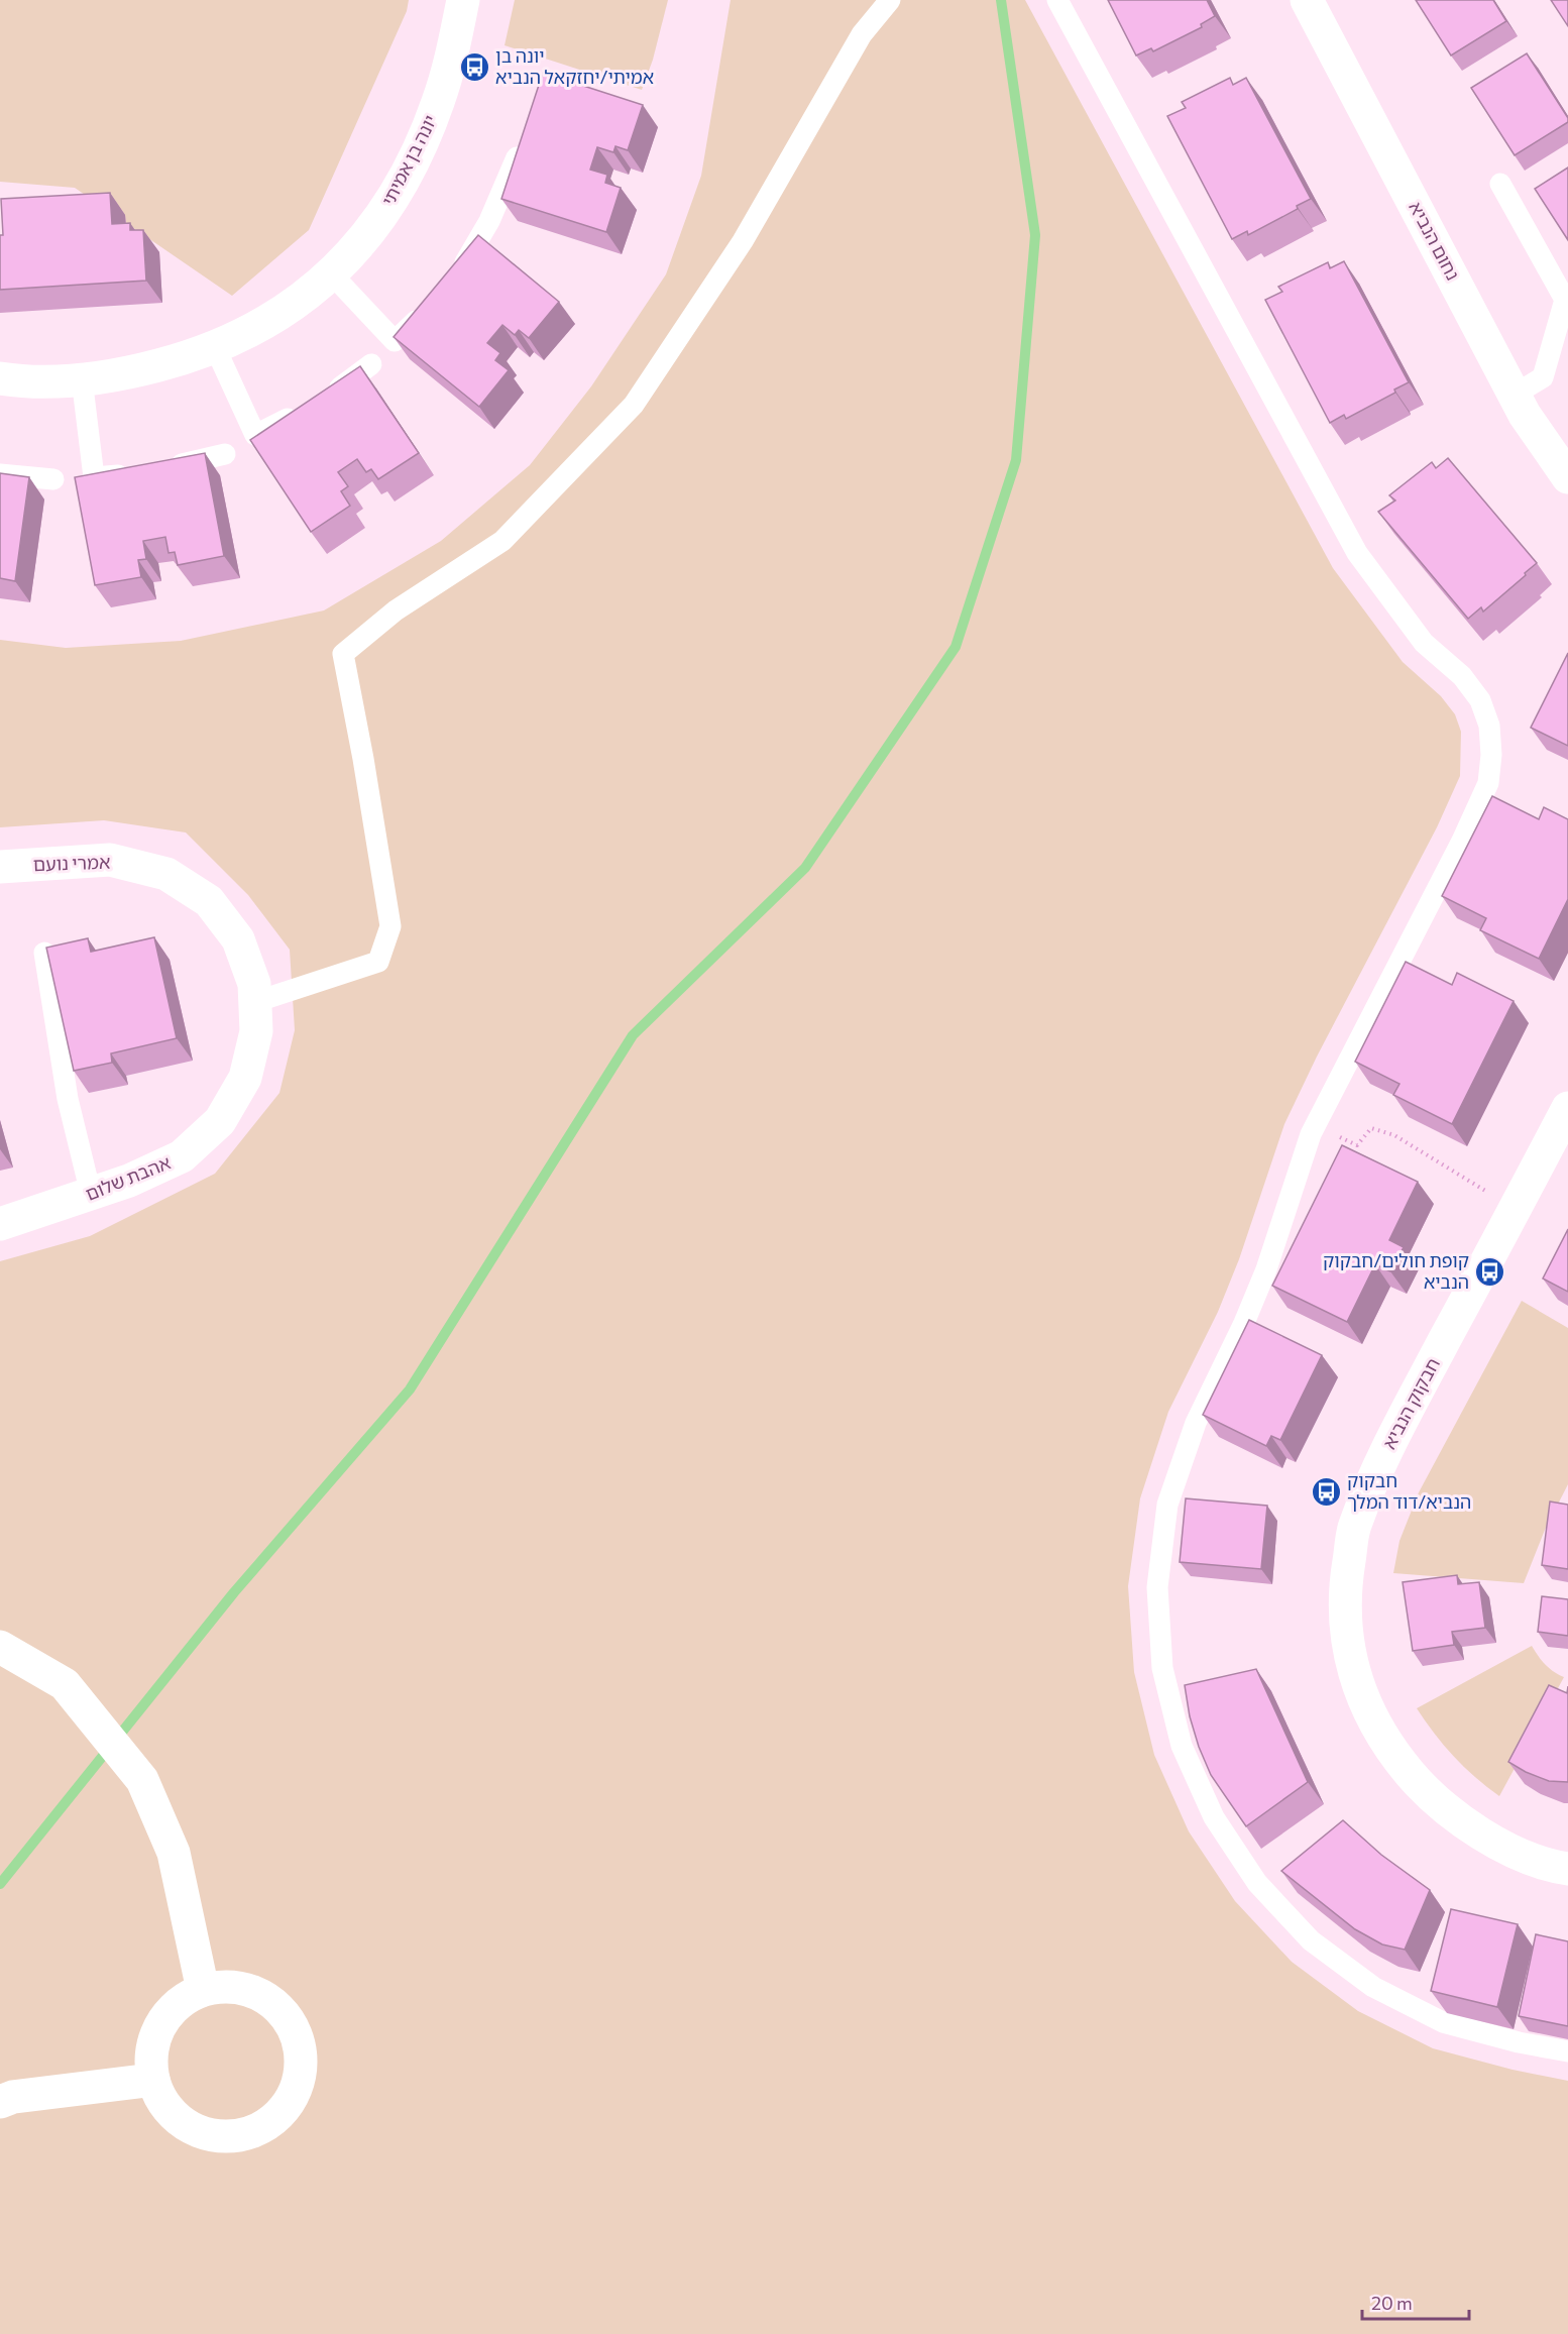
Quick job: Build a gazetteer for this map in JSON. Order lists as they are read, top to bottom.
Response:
{
  "streets": {
    "street": [
      "יונה בן אמיתי",
      "נחום הנביא",
      "אמרי נועם",
      "אהבת שלום",
      "חבקוק הנביא"
    ]
  },
  "crossings": [
    ["אמרי נועם", "אהבת שלום"]
  ],
  "places": {
    "bus stop": ["יונה בן אמיתי/יחזקאל הנביא", "קופת חולים/חבקוק הנביא", "חבקוק הנביא/דוד המלך"]
  },
  "scale_bar": "20 m"
}
